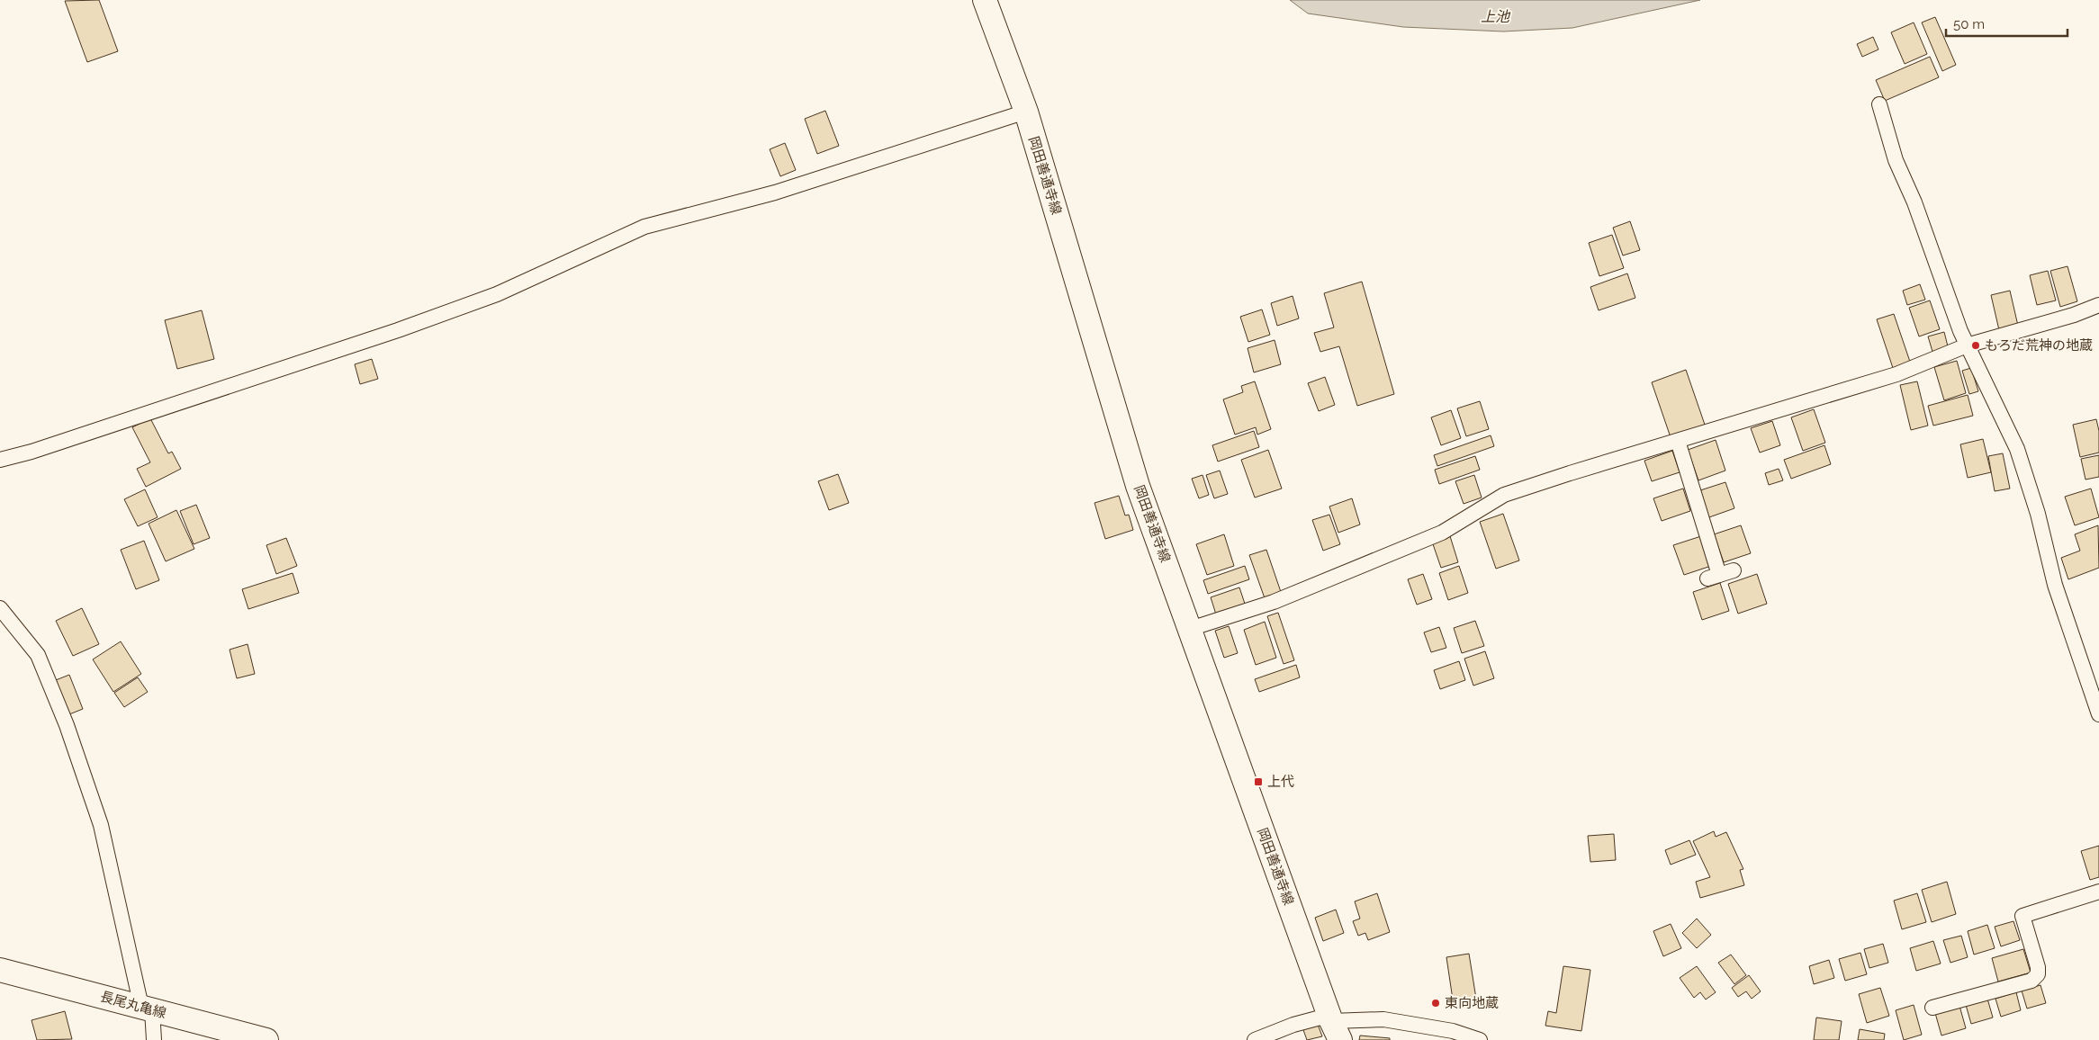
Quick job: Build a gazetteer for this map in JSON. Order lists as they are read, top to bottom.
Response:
{
  "streets": {
    "main road": ["岡田善通寺線", "長尾丸亀線"]
  },
  "water": ["上池"],
  "places": {
    "other": ["もろだ荒神の地蔵", "東向地蔵"],
    "transit": ["上代"]
  },
  "scale_bar": "50 m"
}
